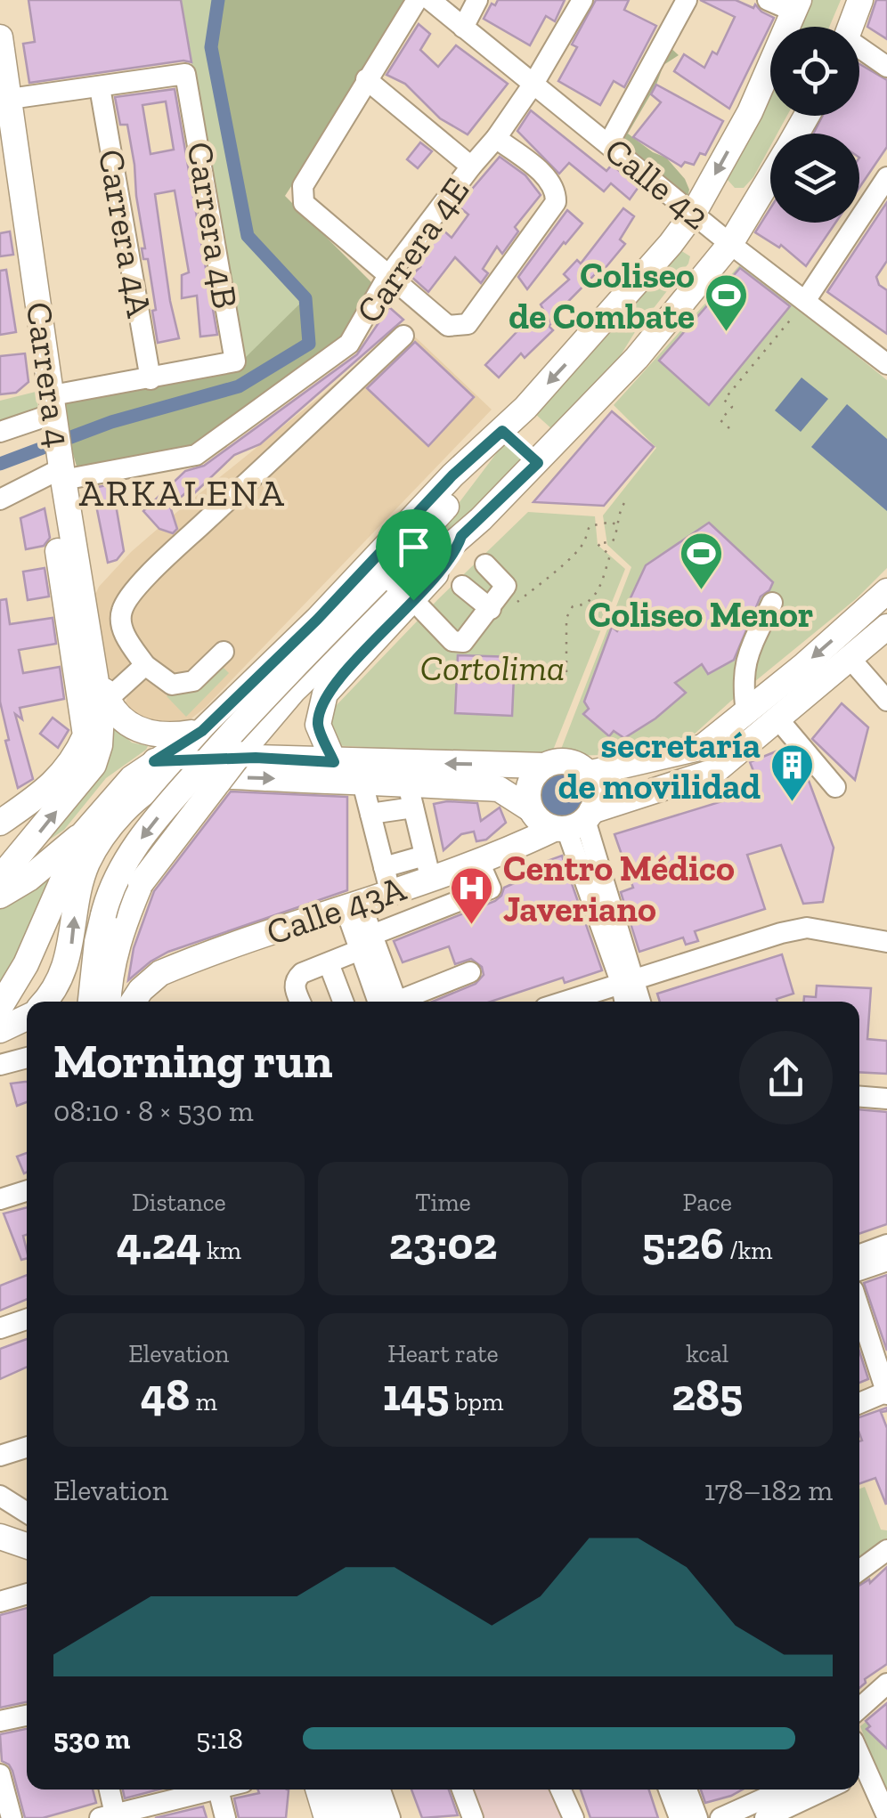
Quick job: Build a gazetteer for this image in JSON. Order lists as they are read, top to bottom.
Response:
{
  "streets": {
    "main road": ["Carrera 4", "Calle 43A"],
    "street": [
      "Calle 42",
      "Carrera 4B",
      "Carrera 4A",
      "Carrera 4E"
    ]
  },
  "crossings": [
    ["Calle 42", "Carrera 4E"],
    ["Carrera 4B", "Carrera 4A"],
    ["Carrera 4E", "Carrera 4"]
  ],
  "districts": ["ARKALENA"],
  "parks": ["Cortolima"],
  "places": {
    "sports": ["Coliseo de Combate", "Coliseo Menor"],
    "building": ["secretaría de movilidad"],
    "hospital": ["Centro Médico Javeriano"]
  },
  "page": {
    "heading": ["Morning run", "08:10 · 8 × 530 m"],
    "stats": [
      ["Distance", "4.24 km"],
      ["Time", "23:02"],
      ["Pace", "5:26 /km"],
      ["Elevation", "48 m"],
      ["Heart rate", "145 bpm"],
      ["kcal", "285"]
    ],
    "chart": ["Elevation", "178–182 m"],
    "list": [
      {
        "name": "530 m",
        "note": "5:18"
      }
    ]
  }
}
